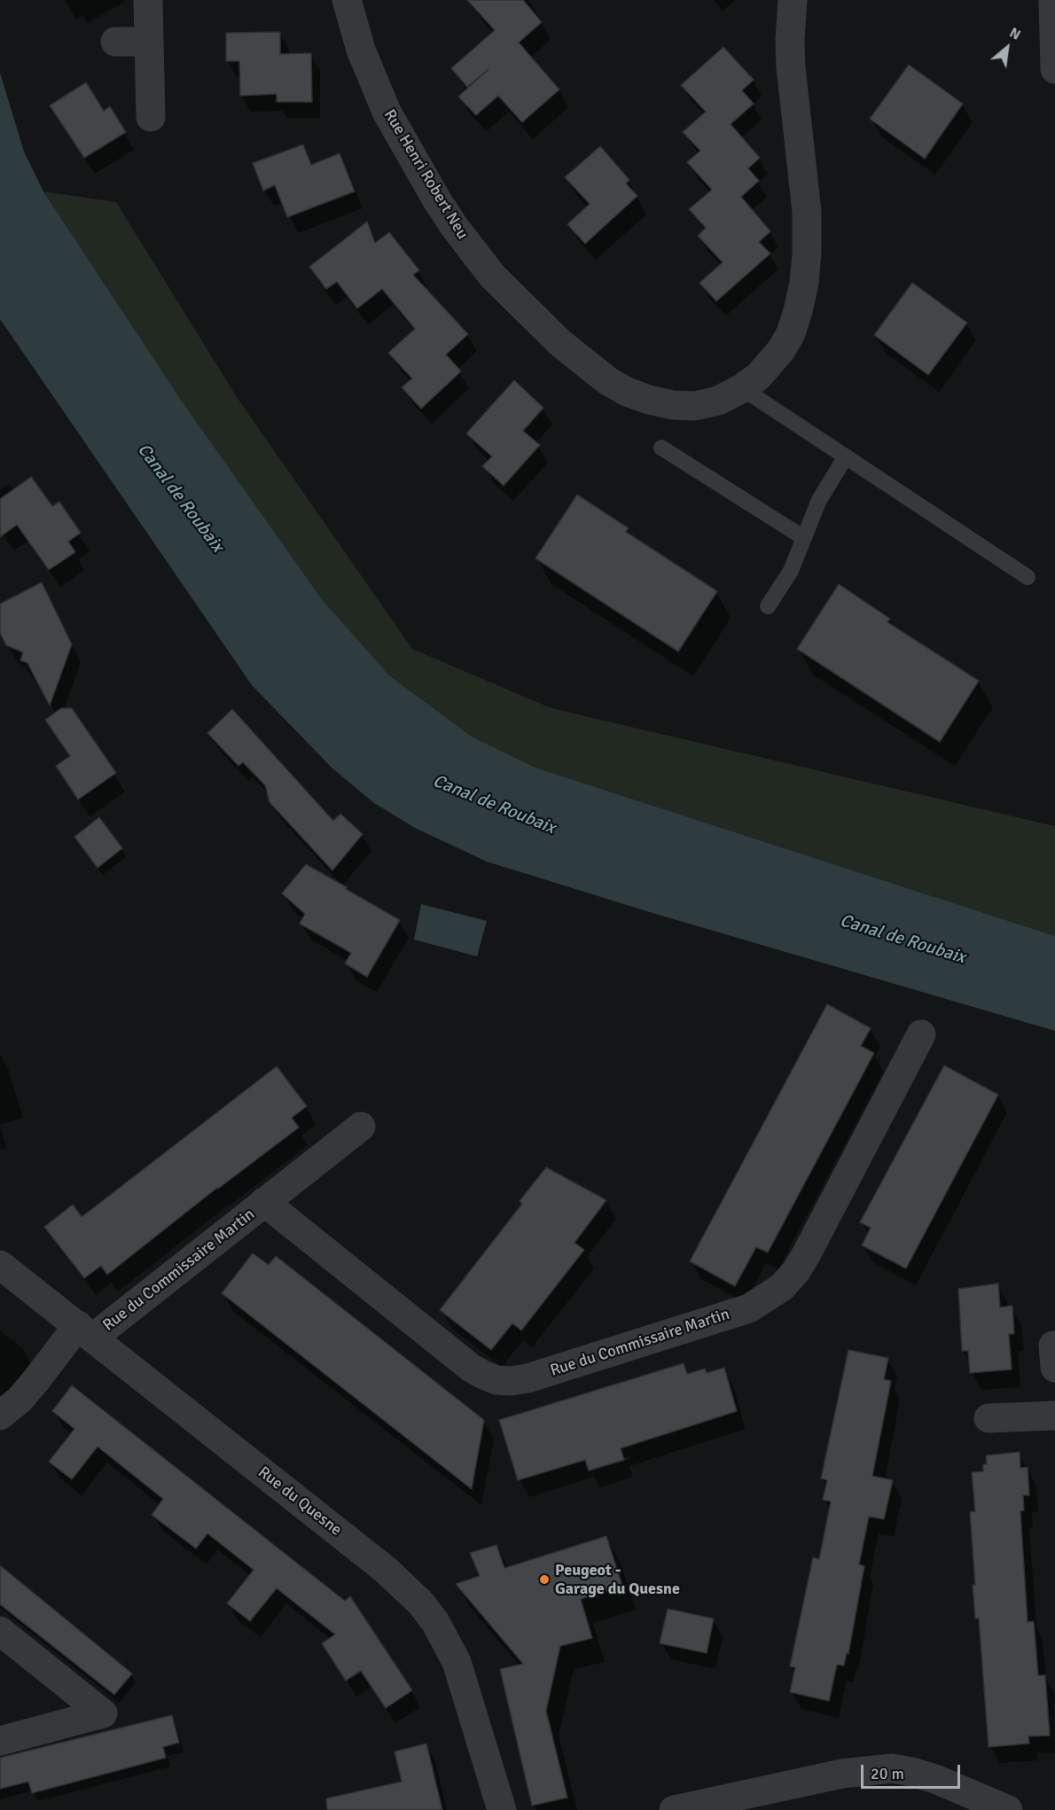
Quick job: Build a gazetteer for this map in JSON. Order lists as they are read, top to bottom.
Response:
{
  "streets": {
    "street": ["Rue Henri Robert Neu", "Rue du Commissaire Martin", "Rue du Quesne"]
  },
  "crossings": [
    ["Rue du Commissaire Martin", "Rue du Quesne"]
  ],
  "water": ["Canal de Roubaix"],
  "places": ["Peugeot - Garage du Quesne"],
  "scale_bar": "20 m",
  "north": "top right"
}
